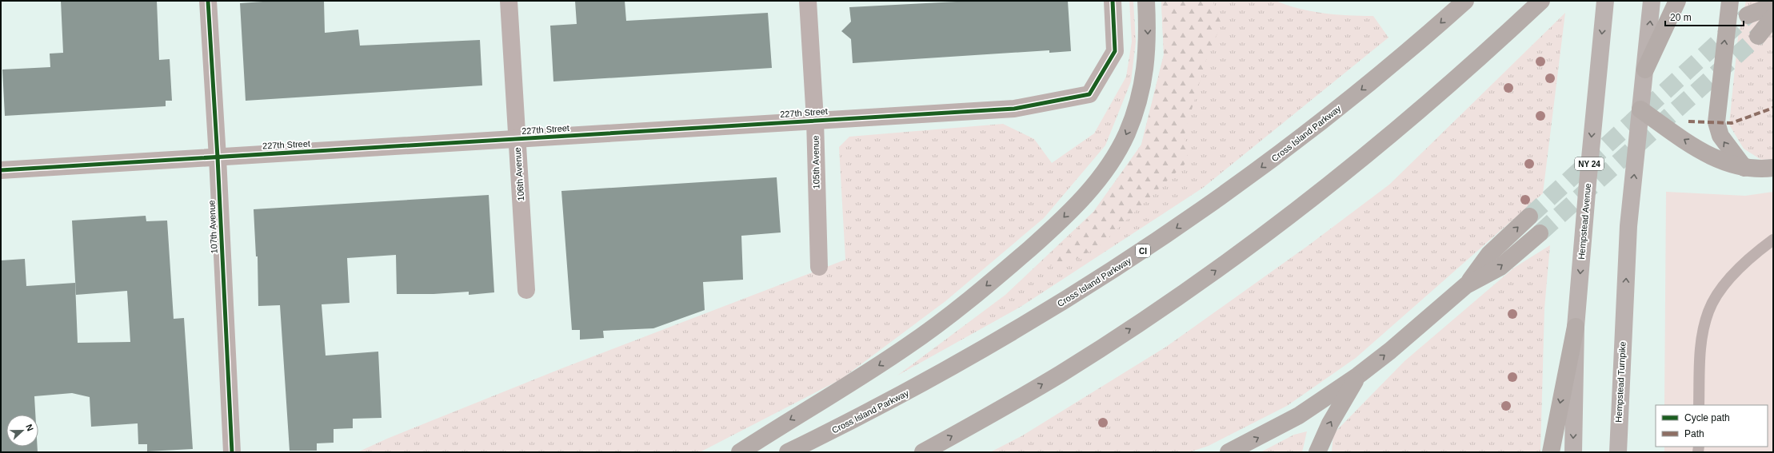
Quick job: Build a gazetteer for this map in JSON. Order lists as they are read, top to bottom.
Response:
{
  "streets": {
    "highway": ["Cross Island Parkway", "CI"],
    "main road": ["NY 24", "Hempstead Avenue", "Hempstead Turnpike"],
    "street": [
      "227th Street",
      "105th Avenue",
      "106th Avenue",
      "107th Avenue"
    ]
  },
  "crossings": [
    ["227th Street", "105th Avenue"],
    ["227th Street", "106th Avenue"],
    ["227th Street", "107th Avenue"],
    ["NY 24", "Hempstead Avenue"]
  ],
  "legend": ["Cycle path", "Path"],
  "scale_bar": "20 m",
  "north": "right"
}
